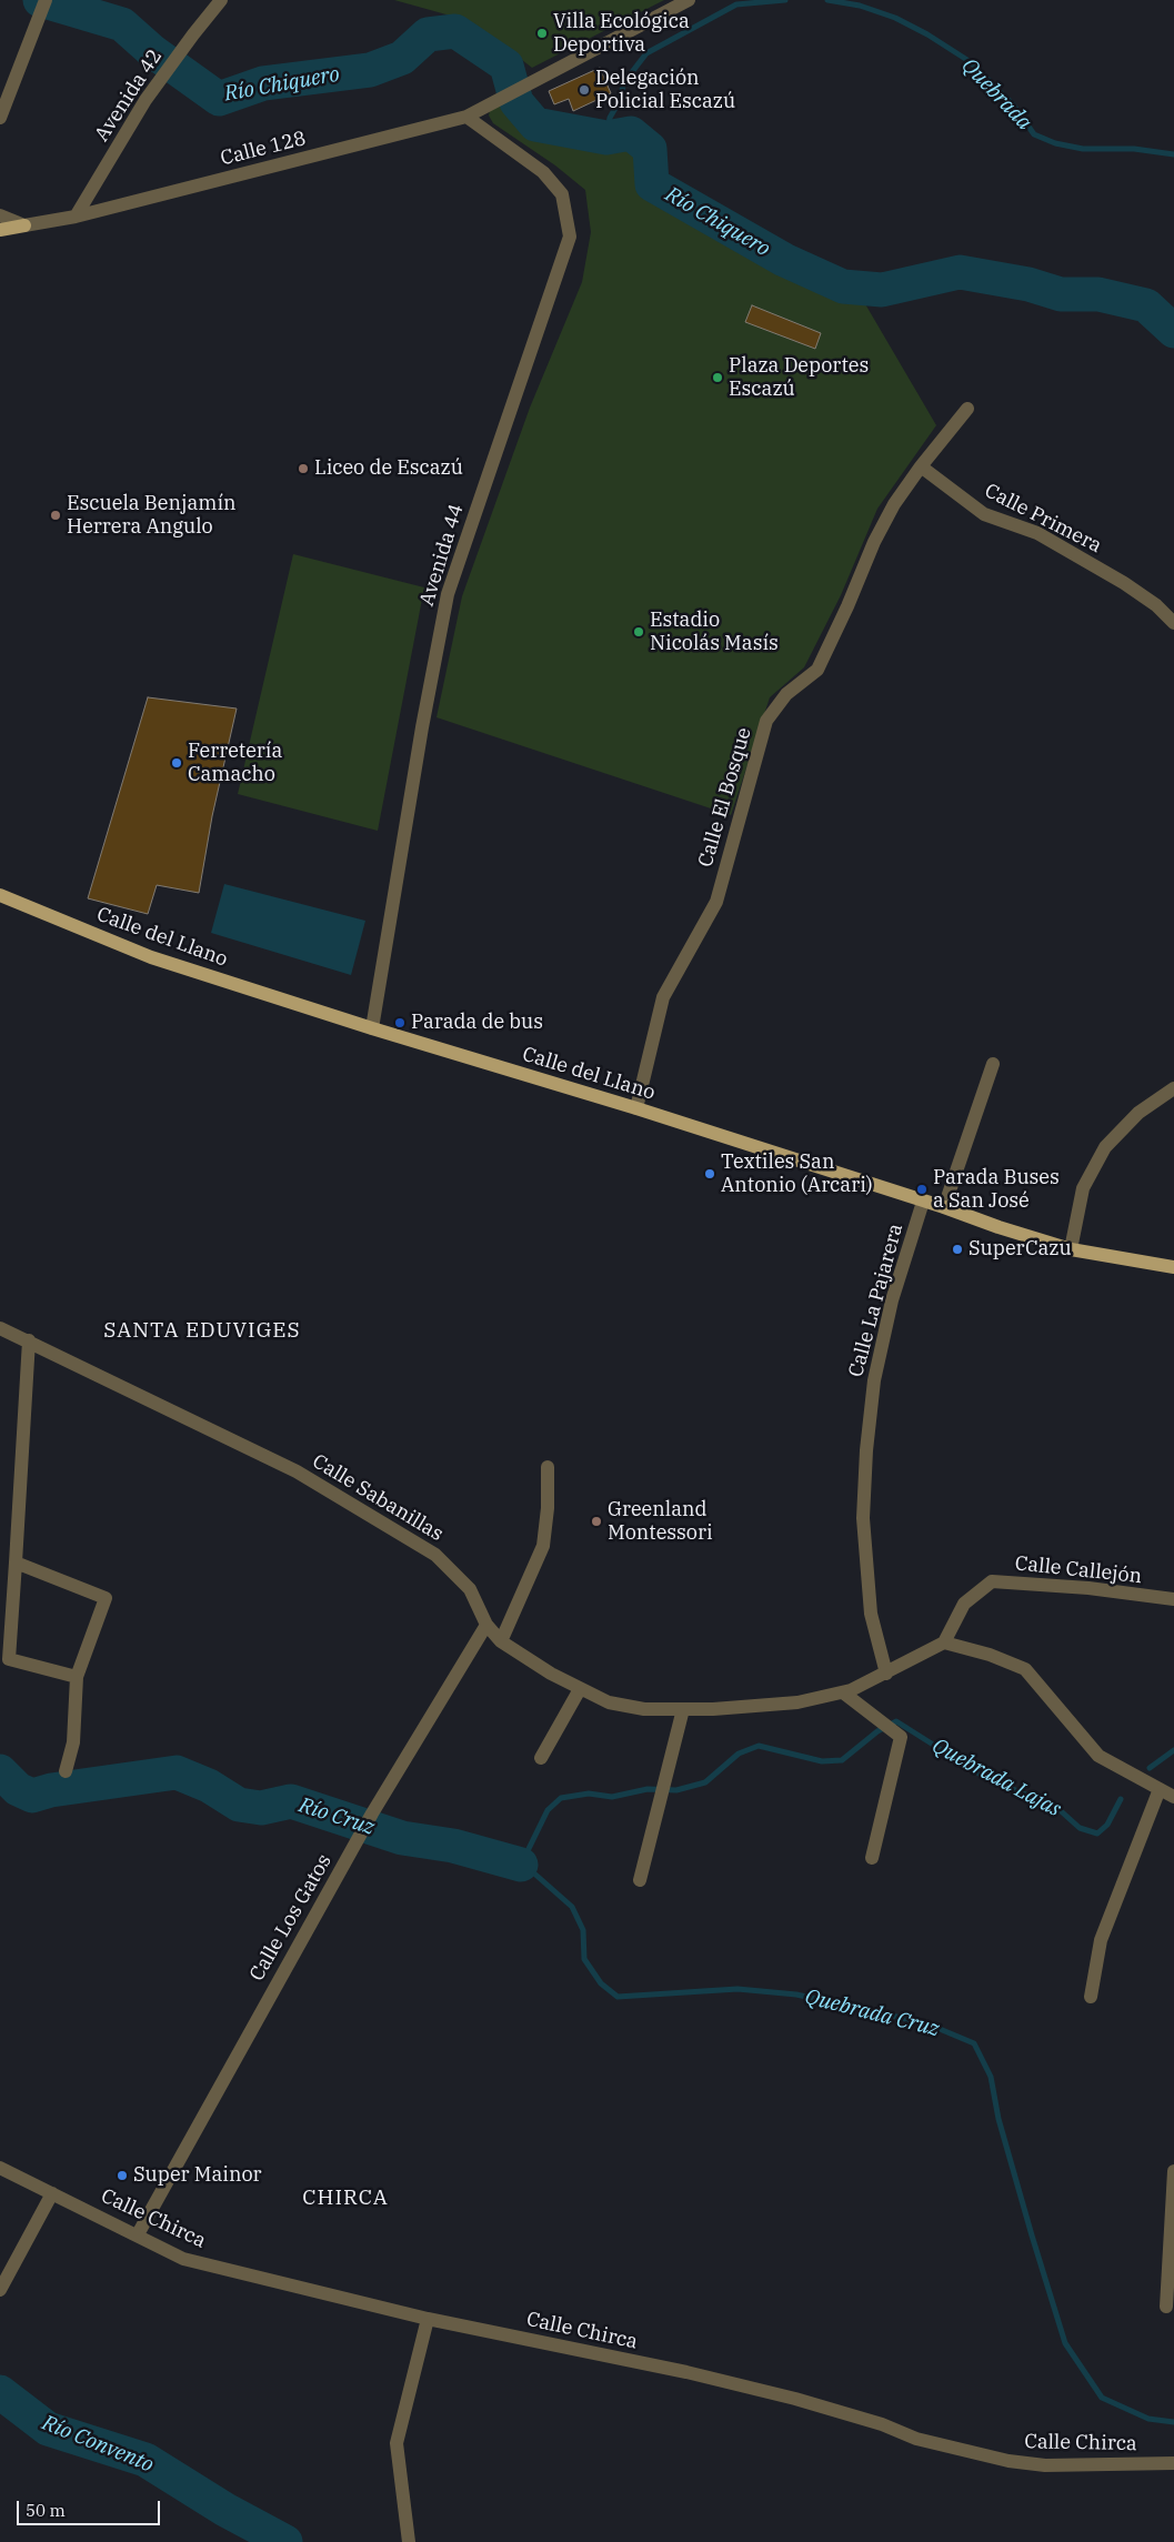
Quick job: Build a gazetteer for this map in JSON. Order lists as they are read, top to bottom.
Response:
{
  "streets": {
    "main road": ["Calle del Llano"],
    "street": [
      "Avenida 42",
      "Calle 128",
      "Calle Primera",
      "Avenida 44",
      "Calle El Bosque",
      "Calle La Pajarera",
      "Calle Sabanillas",
      "Calle Callejón",
      "Calle Los Gatos",
      "Calle Chirca"
    ]
  },
  "crossings": [
    ["Avenida 42", "Calle 128"],
    ["Calle 128", "Avenida 44"],
    ["Calle Primera", "Calle El Bosque"],
    ["Avenida 44", "Calle del Llano"],
    ["Calle El Bosque", "Calle del Llano"],
    ["Calle del Llano", "Calle La Pajarera"],
    ["Calle La Pajarera", "Calle Sabanillas"],
    ["Calle Sabanillas", "Calle Callejón"],
    ["Calle Sabanillas", "Calle Los Gatos"],
    ["Calle Los Gatos", "Calle Chirca"]
  ],
  "districts": ["SANTA EDUVIGES", "CHIRCA"],
  "water": [
    "Río Chiquero",
    "Quebrada",
    "Quebrada Lajas",
    "Río Cruz",
    "Quebrada Cruz",
    "Río Convento"
  ],
  "places": [
    "Villa Ecológica Deportiva",
    "Delegación Policial Escazú",
    "Plaza Deportes Escazú",
    "Liceo de Escazú",
    "Escuela Benjamín Herrera Angulo",
    "Estadio Nicolás Masís",
    "Ferretería Camacho",
    "Parada de bus",
    "Textiles San Antonio (Arcari)",
    "Parada Buses a San José",
    "SuperCazu",
    "Greenland Montessori",
    "Super Mainor"
  ],
  "scale_bar": "50 m"
}
